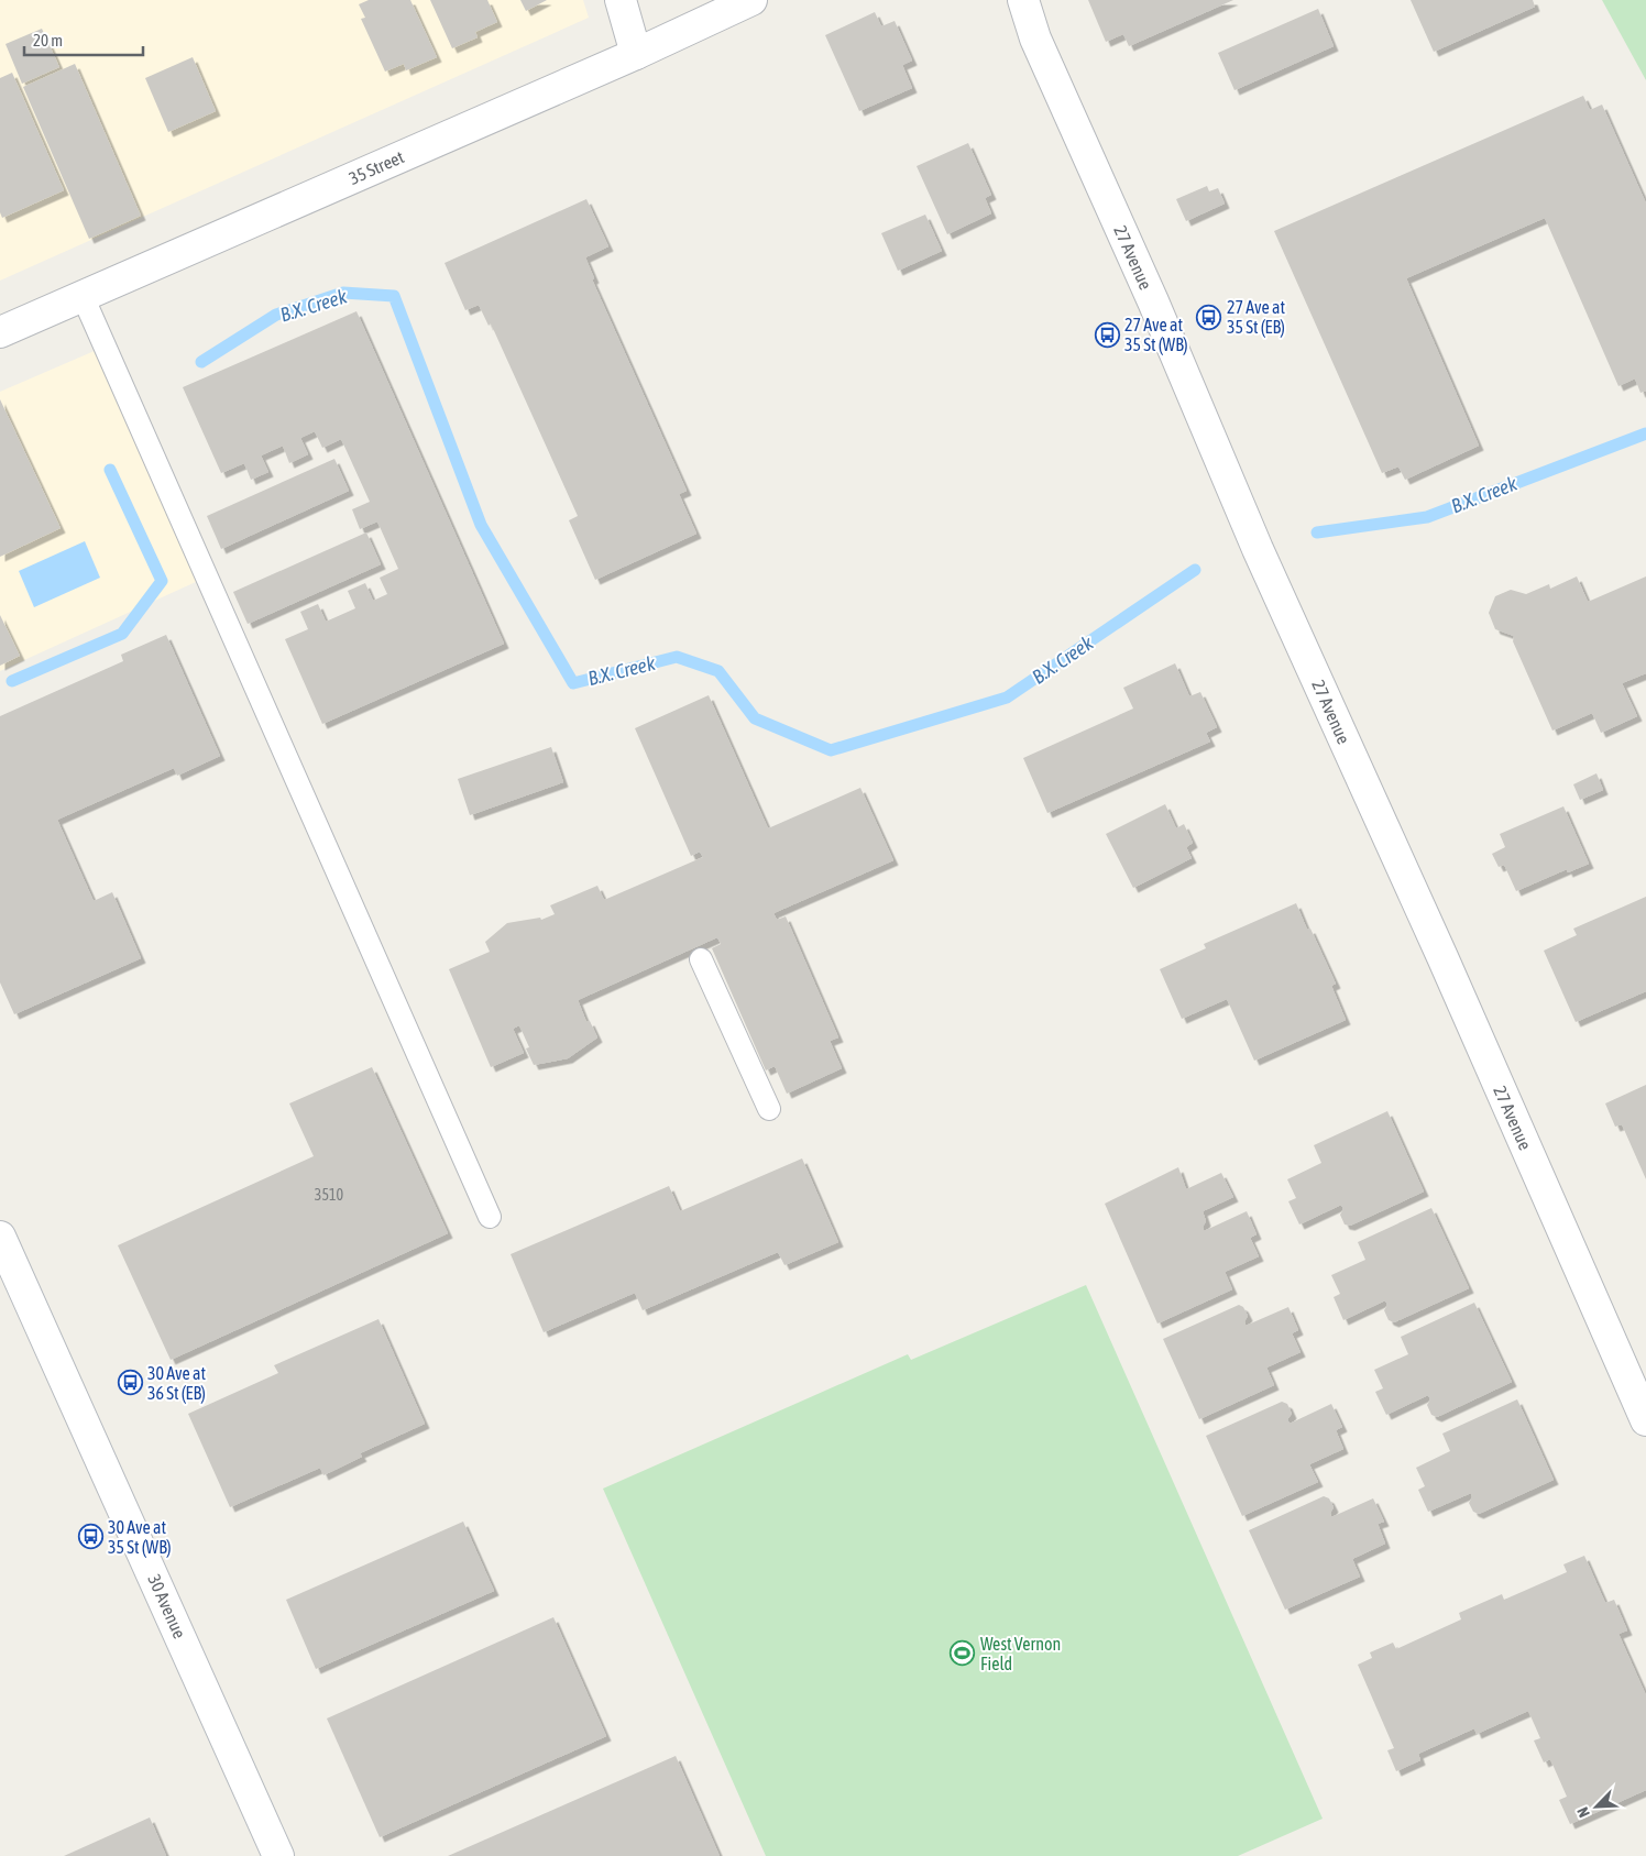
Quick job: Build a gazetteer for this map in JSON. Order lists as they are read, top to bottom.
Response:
{
  "streets": {
    "street": ["35 Street", "27 Avenue", "30 Avenue"]
  },
  "water": ["B.X. Creek"],
  "places": {
    "bus stop": [
      "27 Ave at 35 St (EB)",
      "27 Ave at 35 St (WB)",
      "30 Ave at 36 St (EB)",
      "30 Ave at 35 St (WB)"
    ],
    "sports": ["West Vernon Field"]
  },
  "house_numbers": ["3510"],
  "scale_bar": "20 m",
  "north": "bottom left"
}
